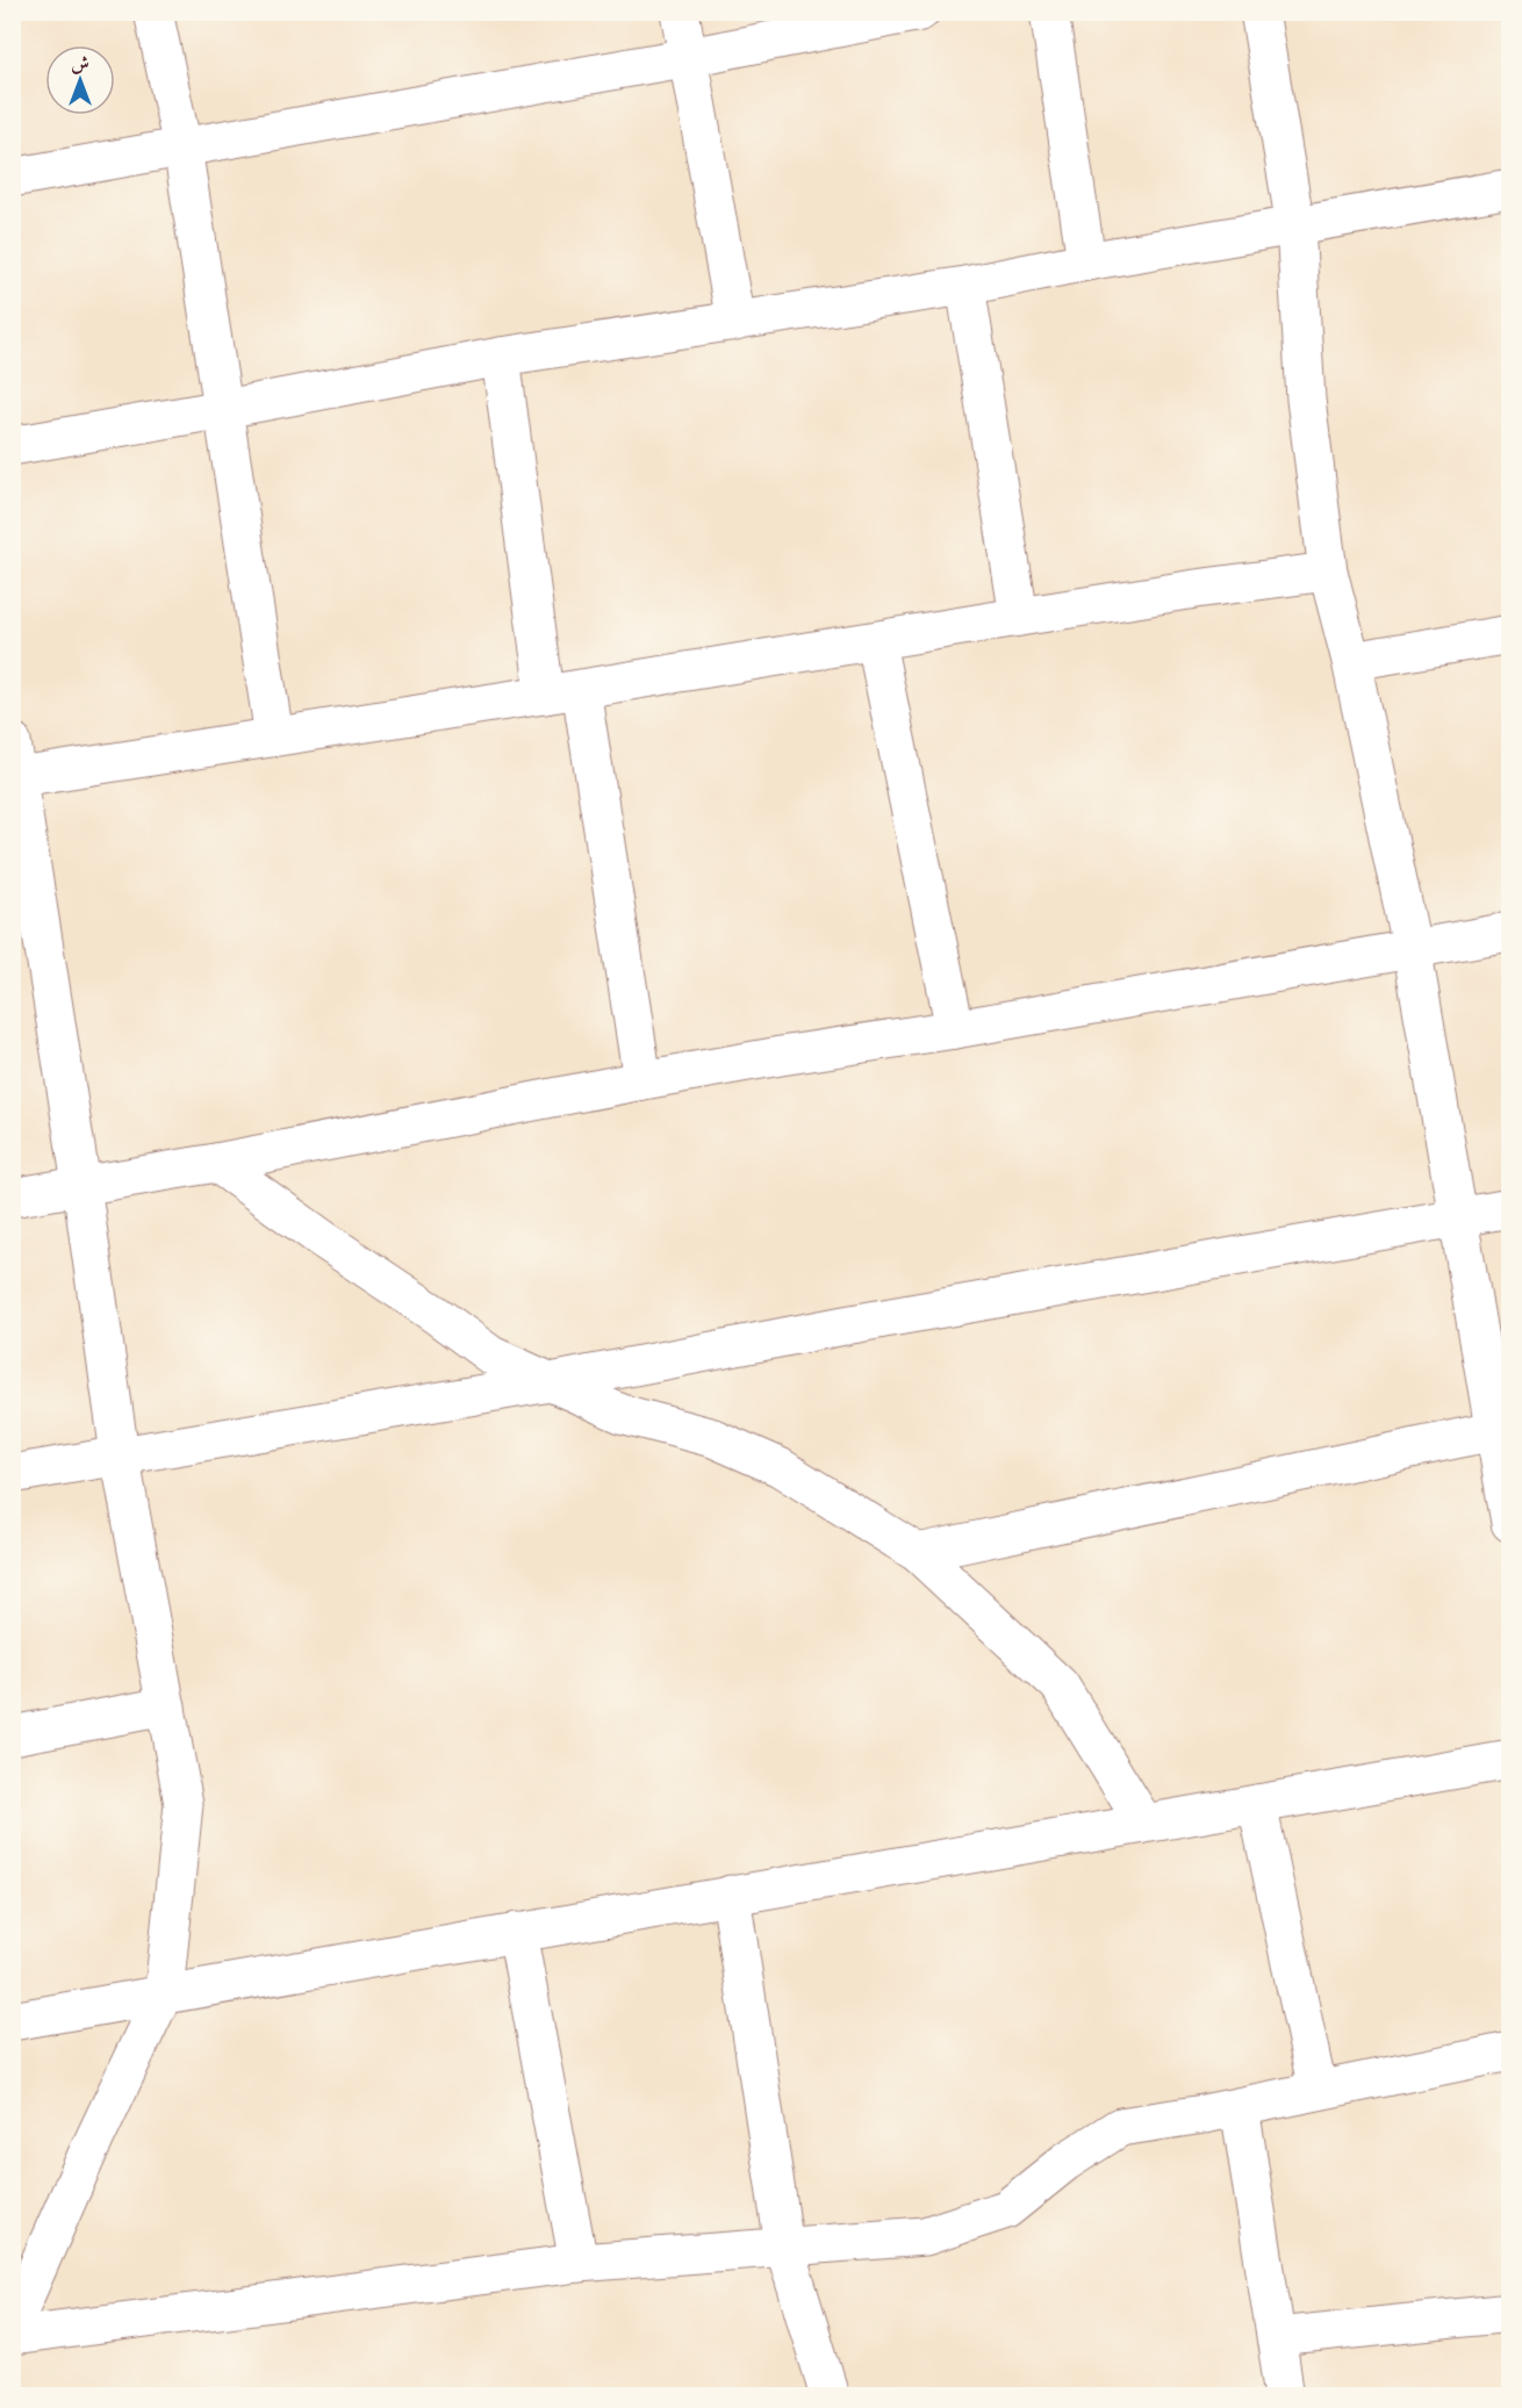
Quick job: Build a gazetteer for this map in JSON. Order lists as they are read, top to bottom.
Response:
{
  "north": "top"
}
